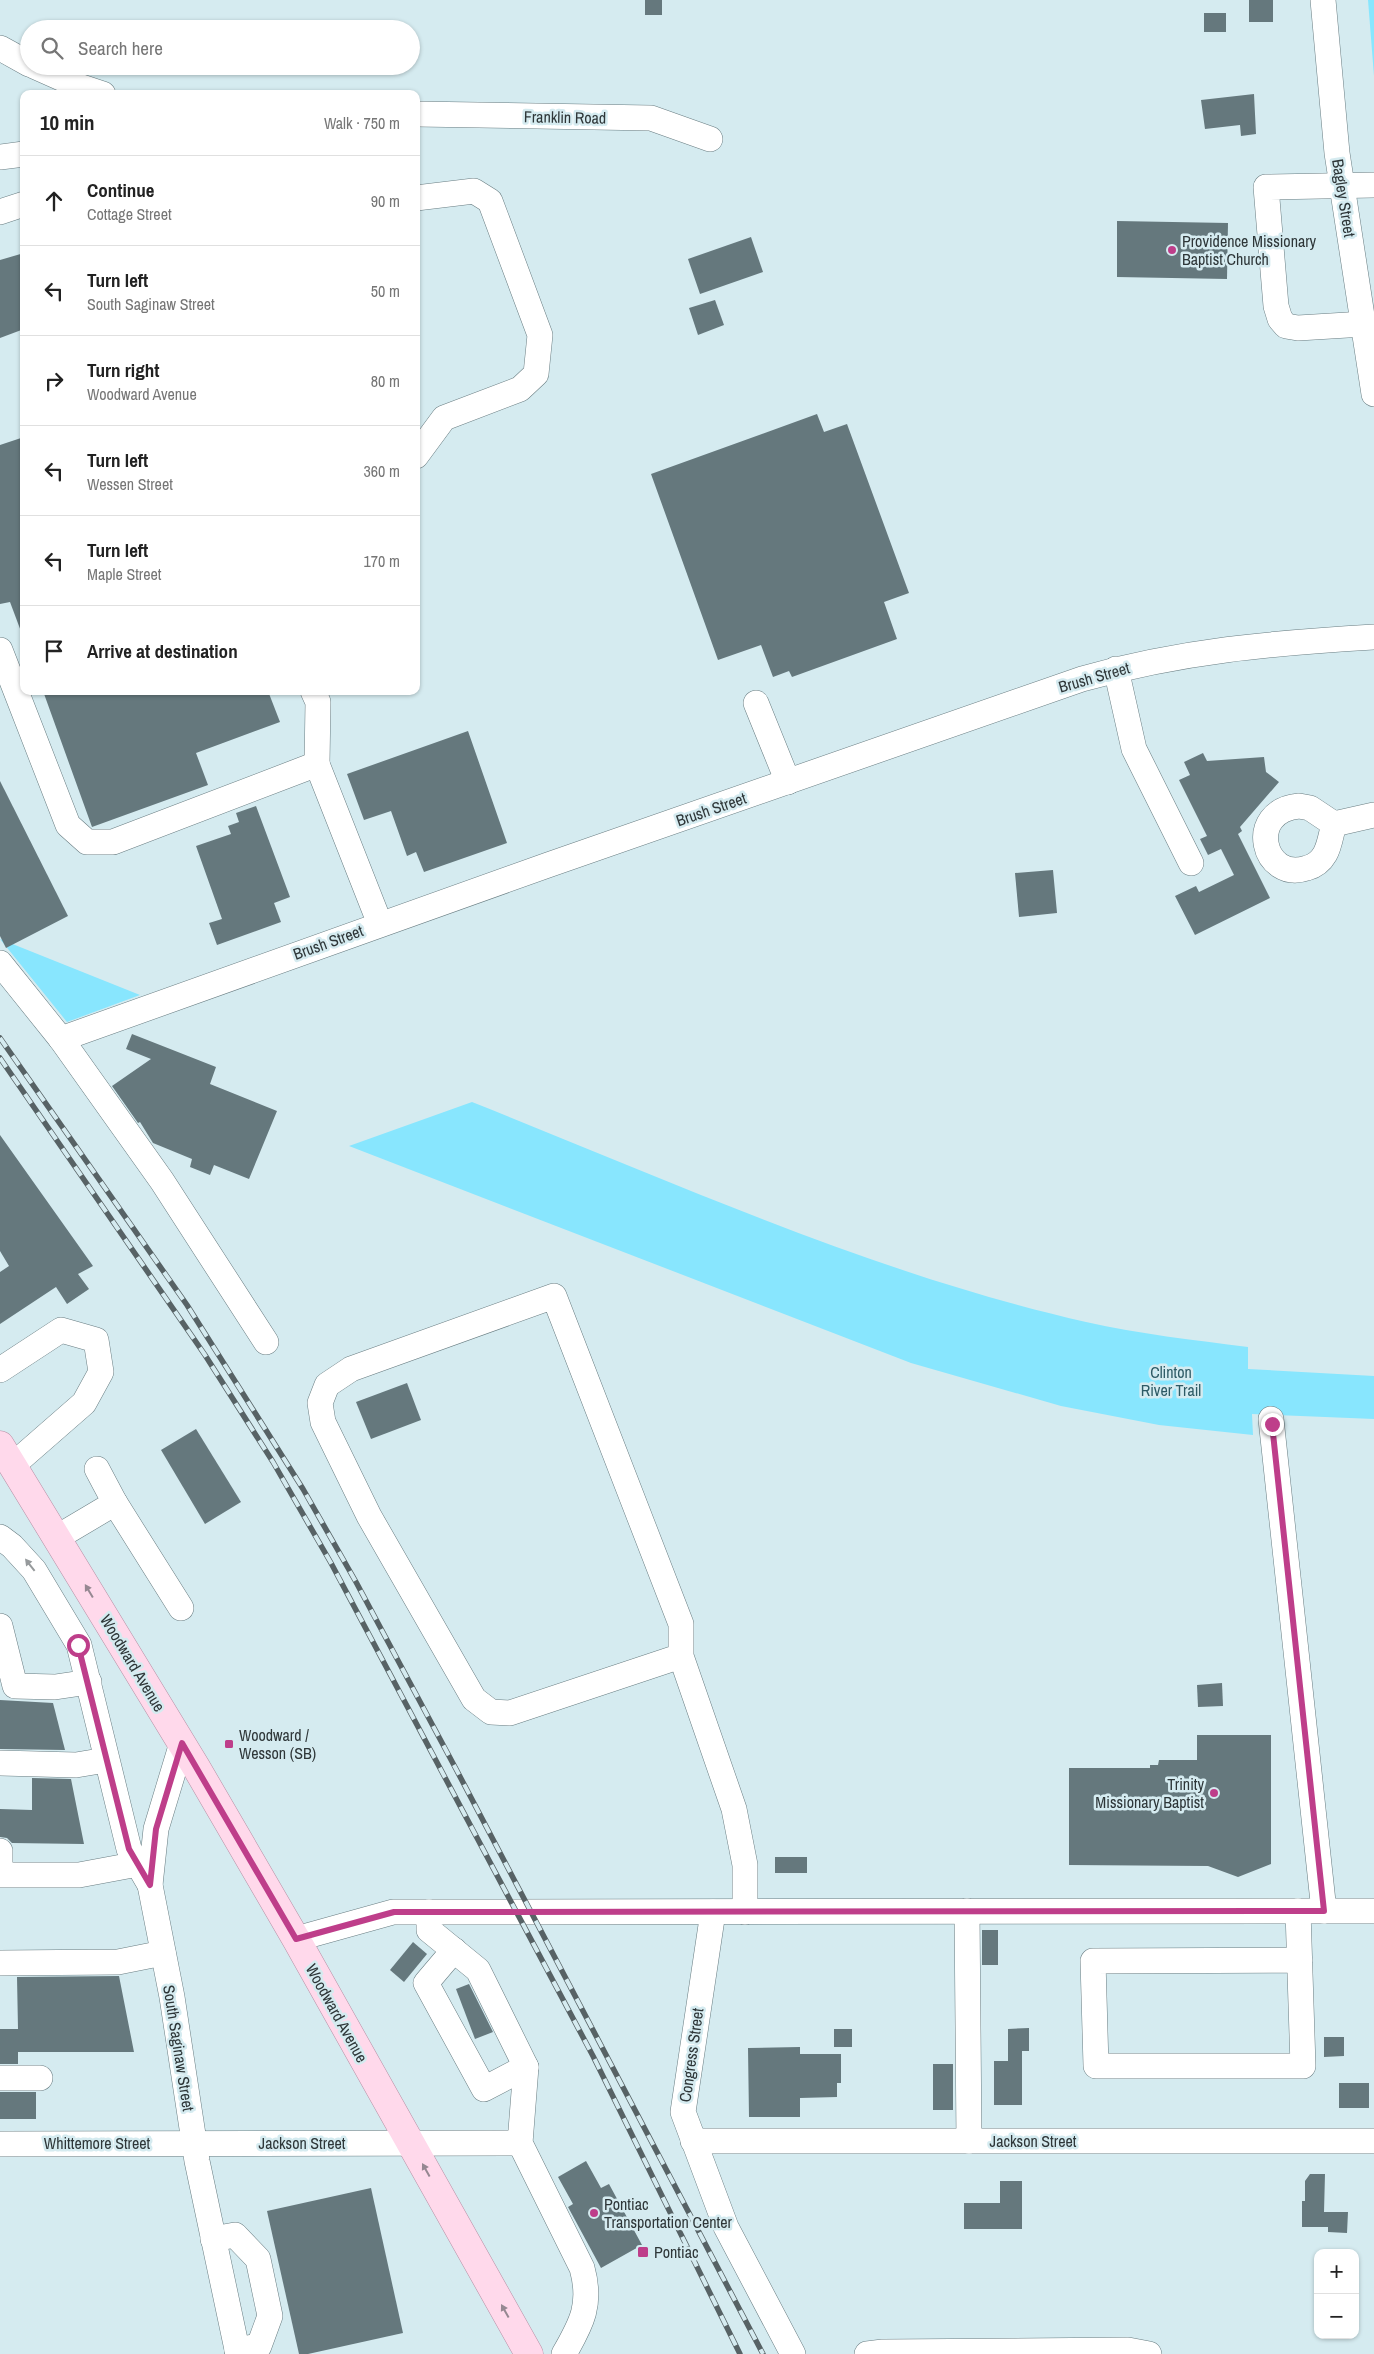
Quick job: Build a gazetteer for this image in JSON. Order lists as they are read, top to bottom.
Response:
{
  "streets": {
    "main road": ["Woodward Avenue"],
    "street": [
      "Franklin Road",
      "Bagley Street",
      "Brush Street",
      "South Saginaw Street",
      "Congress Street",
      "Jackson Street",
      "Whittemore Street"
    ]
  },
  "crossings": [
    ["Woodward Avenue", "South Saginaw Street"],
    ["Woodward Avenue", "Jackson Street"],
    ["South Saginaw Street", "Jackson Street"],
    ["South Saginaw Street", "Whittemore Street"],
    ["Congress Street", "Jackson Street"],
    ["Jackson Street", "Whittemore Street"]
  ],
  "one_way": ["Woodward Avenue"],
  "parks": ["Clinton River Trail"],
  "places": {
    "other": ["Providence Missionary Baptist Church", "Trinity Missionary Baptist", "Pontiac Transportation Center"],
    "transit": ["Woodward / Wesson (SB)", "Pontiac"]
  },
  "page": {
    "search": "Search here",
    "heading": ["10 min", "Walk · 750 m"],
    "list": [
      ["Continue", "Cottage Street", "90 m"],
      ["Turn left", "South Saginaw Street", "50 m"],
      ["Turn right", "Woodward Avenue", "80 m"],
      ["Turn left", "Wessen Street", "360 m"],
      ["Turn left", "Maple Street", "170 m"],
      "Arrive at destination"
    ],
    "map_buttons": ["+", "−"]
  }
}
